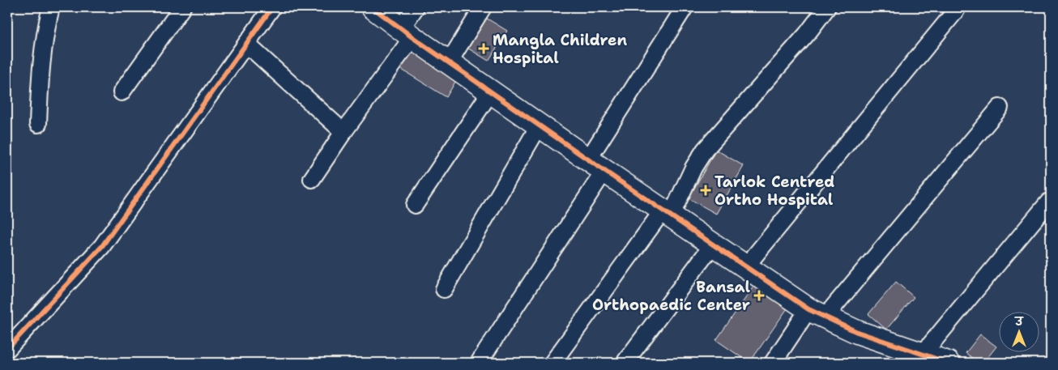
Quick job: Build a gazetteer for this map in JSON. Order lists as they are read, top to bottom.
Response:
{
  "places": {
    "health": ["Mangla Children Hospital", "Tarlok Centred Ortho Hospital", "Bansal Orthopaedic Center"]
  },
  "north": "top"
}
